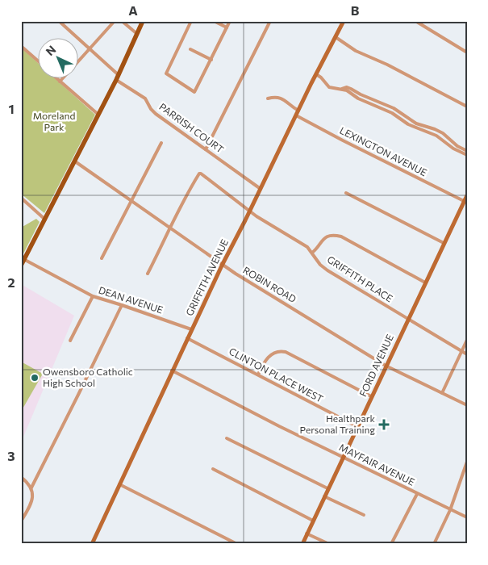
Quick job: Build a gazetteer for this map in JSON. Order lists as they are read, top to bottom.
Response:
{
  "streets": {
    "street": [
      "PARRISH COURT",
      "LEXINGTON AVENUE",
      "GRIFFITH AVENUE",
      "GRIFFITH PLACE",
      "ROBIN ROAD",
      "DEAN AVENUE",
      "FORD AVENUE",
      "CLINTON PLACE WEST",
      "MAYFAIR AVENUE"
    ]
  },
  "crossings": [
    ["PARRISH COURT", "GRIFFITH AVENUE"],
    ["LEXINGTON AVENUE", "GRIFFITH AVENUE"],
    ["LEXINGTON AVENUE", "FORD AVENUE"],
    ["GRIFFITH AVENUE", "GRIFFITH PLACE"],
    ["GRIFFITH AVENUE", "ROBIN ROAD"],
    ["GRIFFITH AVENUE", "DEAN AVENUE"],
    ["GRIFFITH AVENUE", "CLINTON PLACE WEST"],
    ["GRIFFITH AVENUE", "MAYFAIR AVENUE"],
    ["GRIFFITH PLACE", "ROBIN ROAD"],
    ["GRIFFITH PLACE", "FORD AVENUE"],
    ["ROBIN ROAD", "FORD AVENUE"],
    ["FORD AVENUE", "CLINTON PLACE WEST"],
    ["FORD AVENUE", "MAYFAIR AVENUE"]
  ],
  "parks": ["Moreland Park"],
  "places": {
    "other": ["Owensboro Catholic High School"],
    "health": ["Healthpark Personal Training"]
  },
  "north": "top left",
  "grid": {
    "columns": ["A", "B"],
    "rows": ["1", "2", "3"]
  }
}
